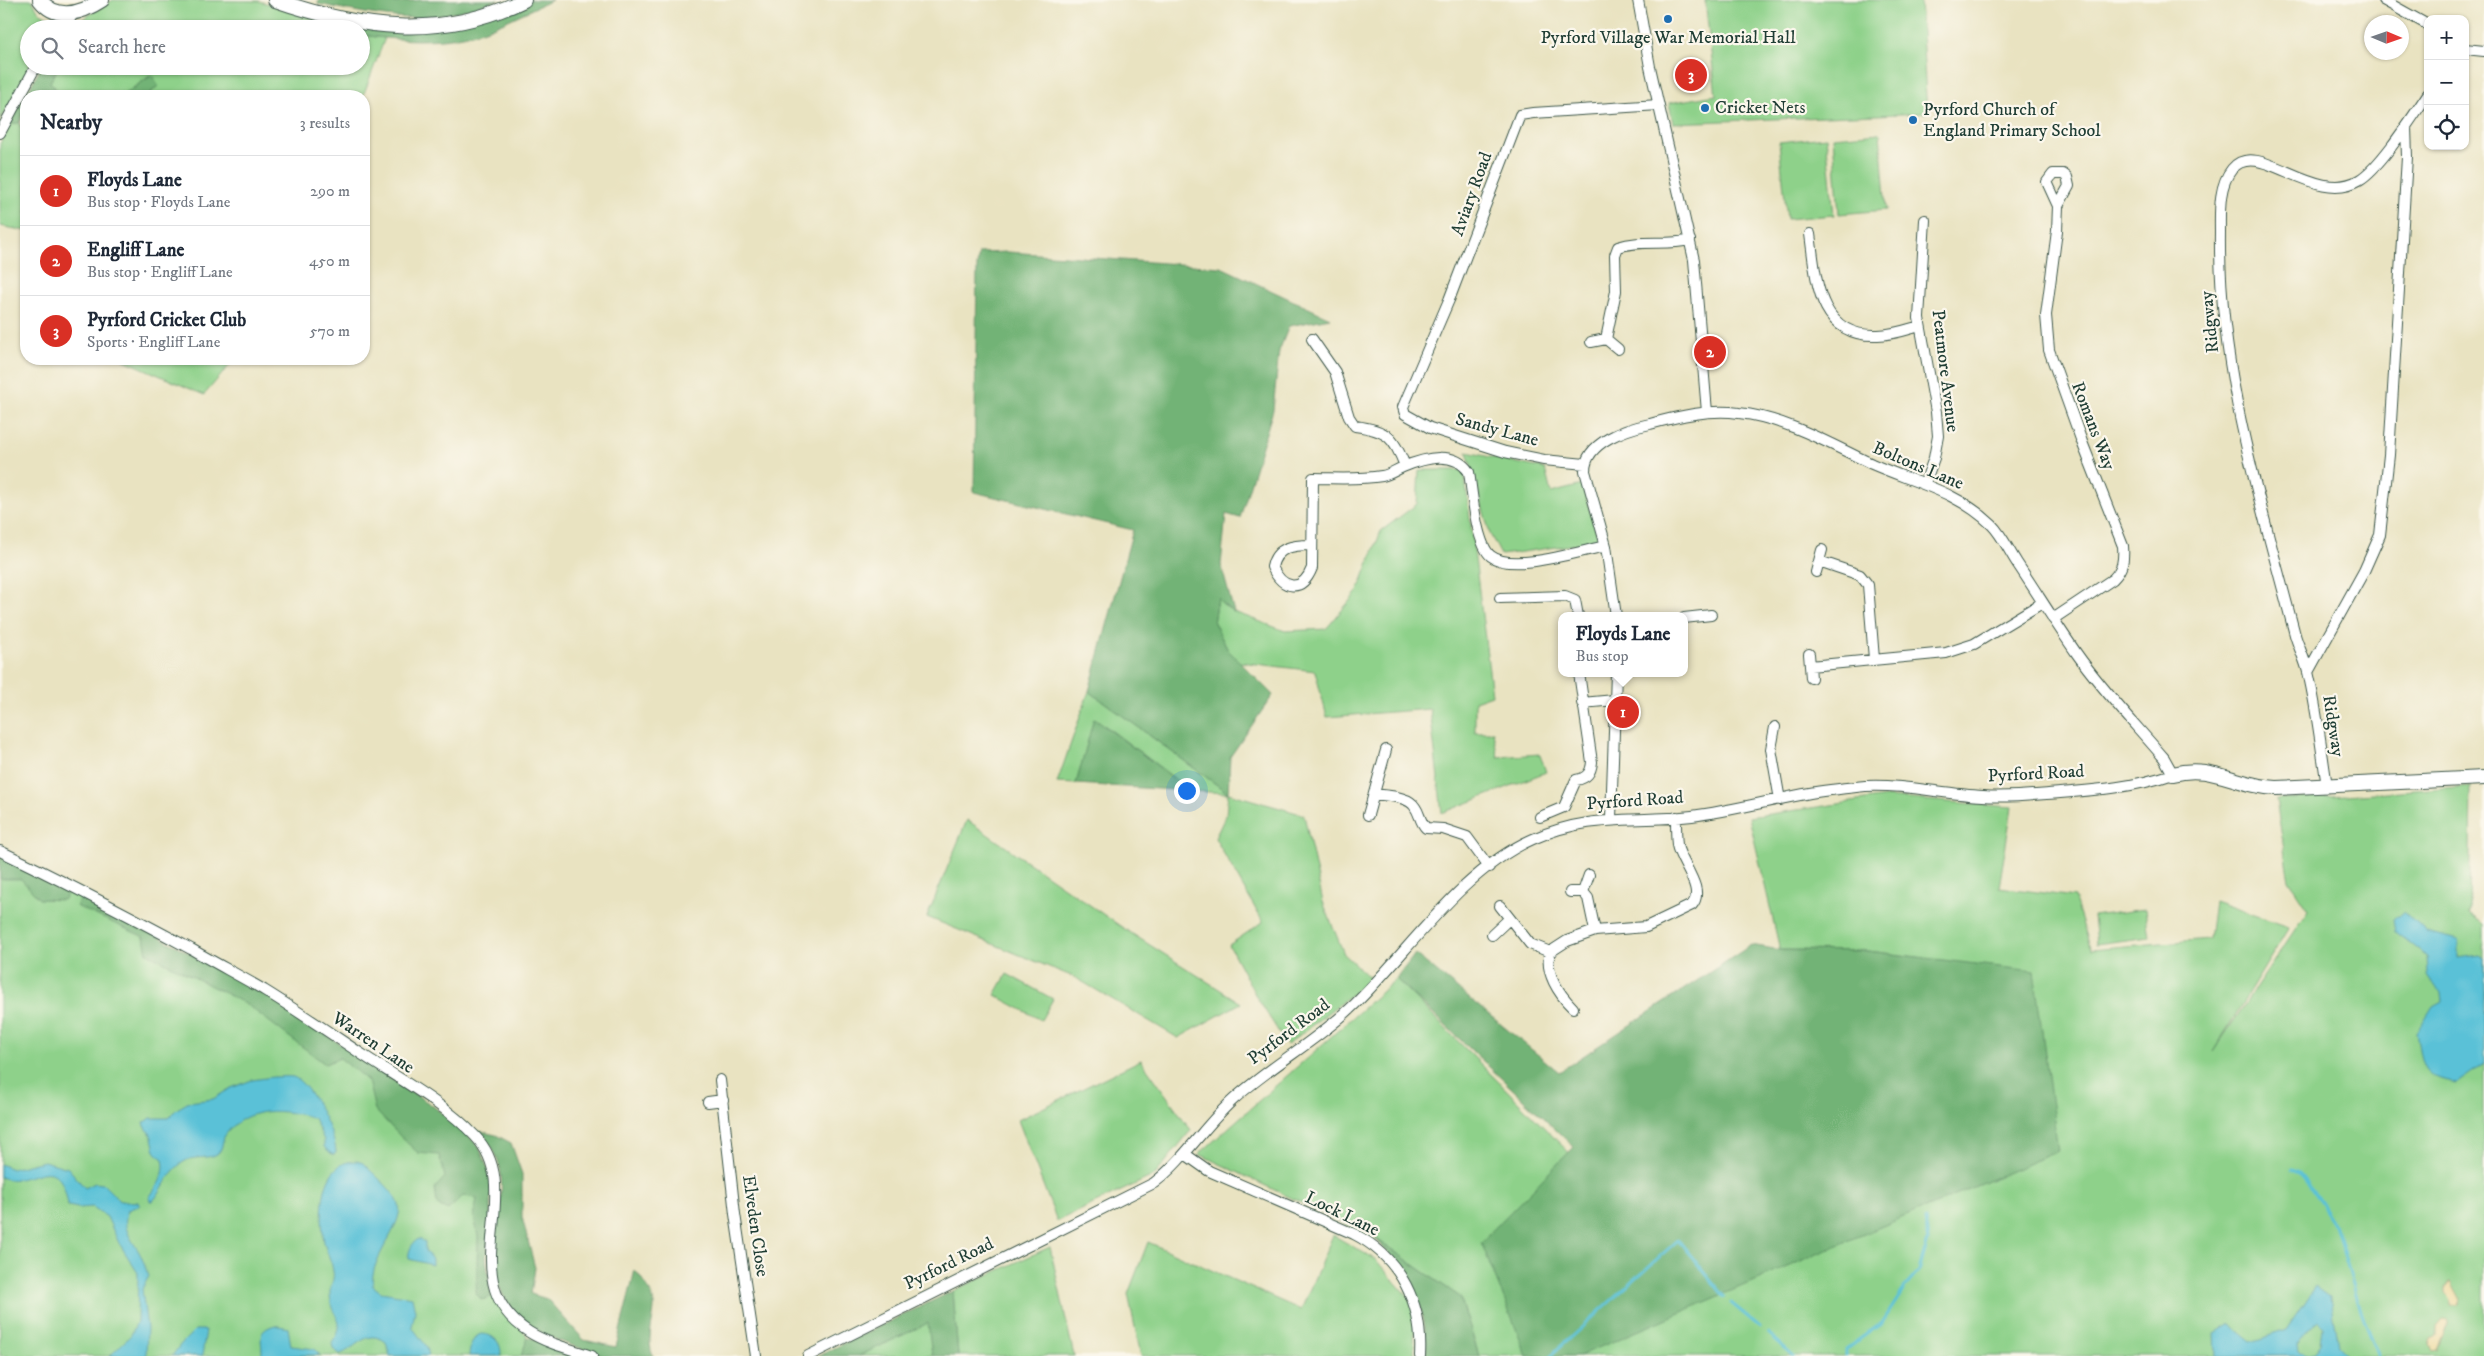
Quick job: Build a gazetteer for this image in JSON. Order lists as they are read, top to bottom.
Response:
{
  "streets": {
    "main road": ["Pyrford Road"],
    "street": [
      "Aviary Road",
      "Ridgway",
      "Peatmore Avenue",
      "Romans Way",
      "Sandy Lane",
      "Boltons Lane",
      "Warren Lane",
      "Lock Lane",
      "Elveden Close"
    ]
  },
  "crossings": [
    ["Aviary Road", "Sandy Lane"],
    ["Ridgway", "Pyrford Road"],
    ["Peatmore Avenue", "Boltons Lane"],
    ["Romans Way", "Boltons Lane"],
    ["Sandy Lane", "Boltons Lane"],
    ["Boltons Lane", "Pyrford Road"],
    ["Pyrford Road", "Lock Lane"]
  ],
  "places": ["Pyrford Village War Memorial Hall", "Cricket Nets", "Pyrford Church of England Primary School"],
  "north": "right",
  "page": {
    "map_buttons": ["+", "−"],
    "search": "Search here",
    "pins": ["3", "2", "1"],
    "heading": ["Nearby", "3 results"],
    "list": [
      {
        "mark": "1",
        "name": "Floyds Lane",
        "note": "Bus stop · Floyds Lane",
        "value": "290 m"
      },
      {
        "mark": "2",
        "name": "Engliff Lane",
        "note": "Bus stop · Engliff Lane",
        "value": "450 m"
      },
      {
        "mark": "3",
        "name": "Pyrford Cricket Club",
        "note": "Sports · Engliff Lane",
        "value": "570 m"
      }
    ],
    "popup": ["Floyds Lane", "Bus stop"]
  }
}
